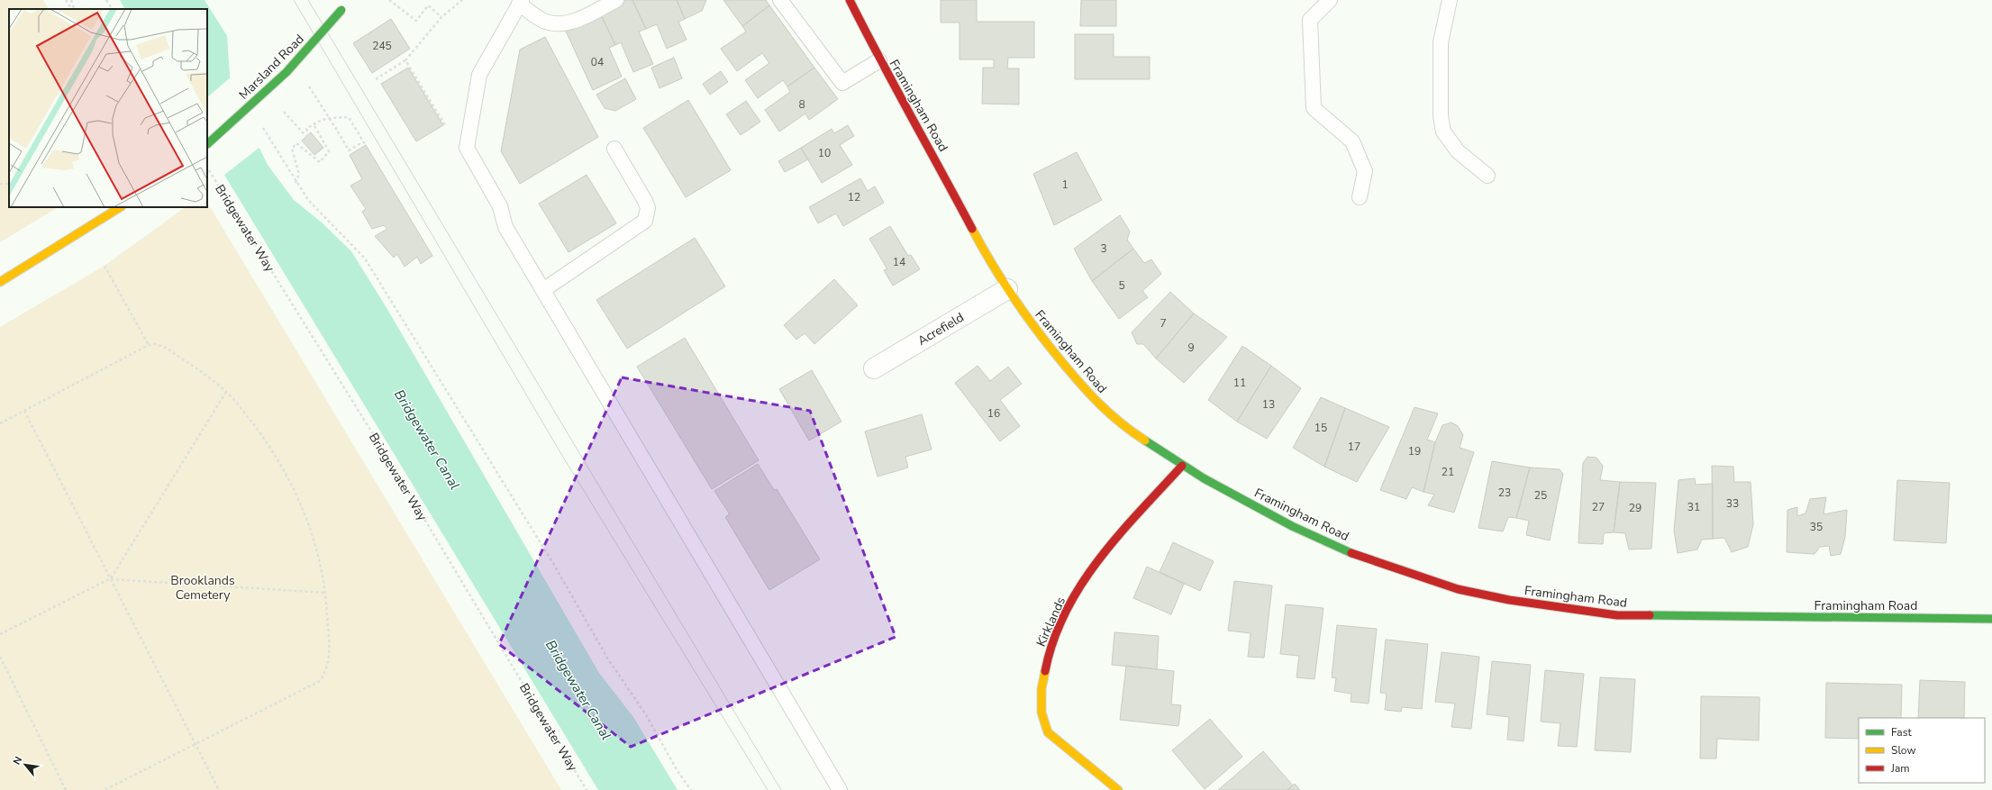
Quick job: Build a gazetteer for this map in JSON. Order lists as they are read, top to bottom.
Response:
{
  "streets": {
    "street": [
      "Marsland Road",
      "Framingham Road",
      "Acrefield",
      "Kirklands"
    ],
    "path": ["Bridgewater Way"]
  },
  "crossings": [
    ["Framingham Road", "Acrefield"],
    ["Framingham Road", "Kirklands"]
  ],
  "water": ["Bridgewater Canal"],
  "parks": ["Brooklands Cemetery"],
  "house_numbers": [
    "245",
    "04",
    "8",
    "10",
    "1",
    "12",
    "3",
    "14",
    "5",
    "7",
    "9",
    "11",
    "13",
    "16",
    "15",
    "17",
    "19",
    "21",
    "23",
    "25",
    "33",
    "27",
    "31",
    "29",
    "35"
  ],
  "legend": ["Fast", "Slow", "Jam"],
  "north": "top left"
}
